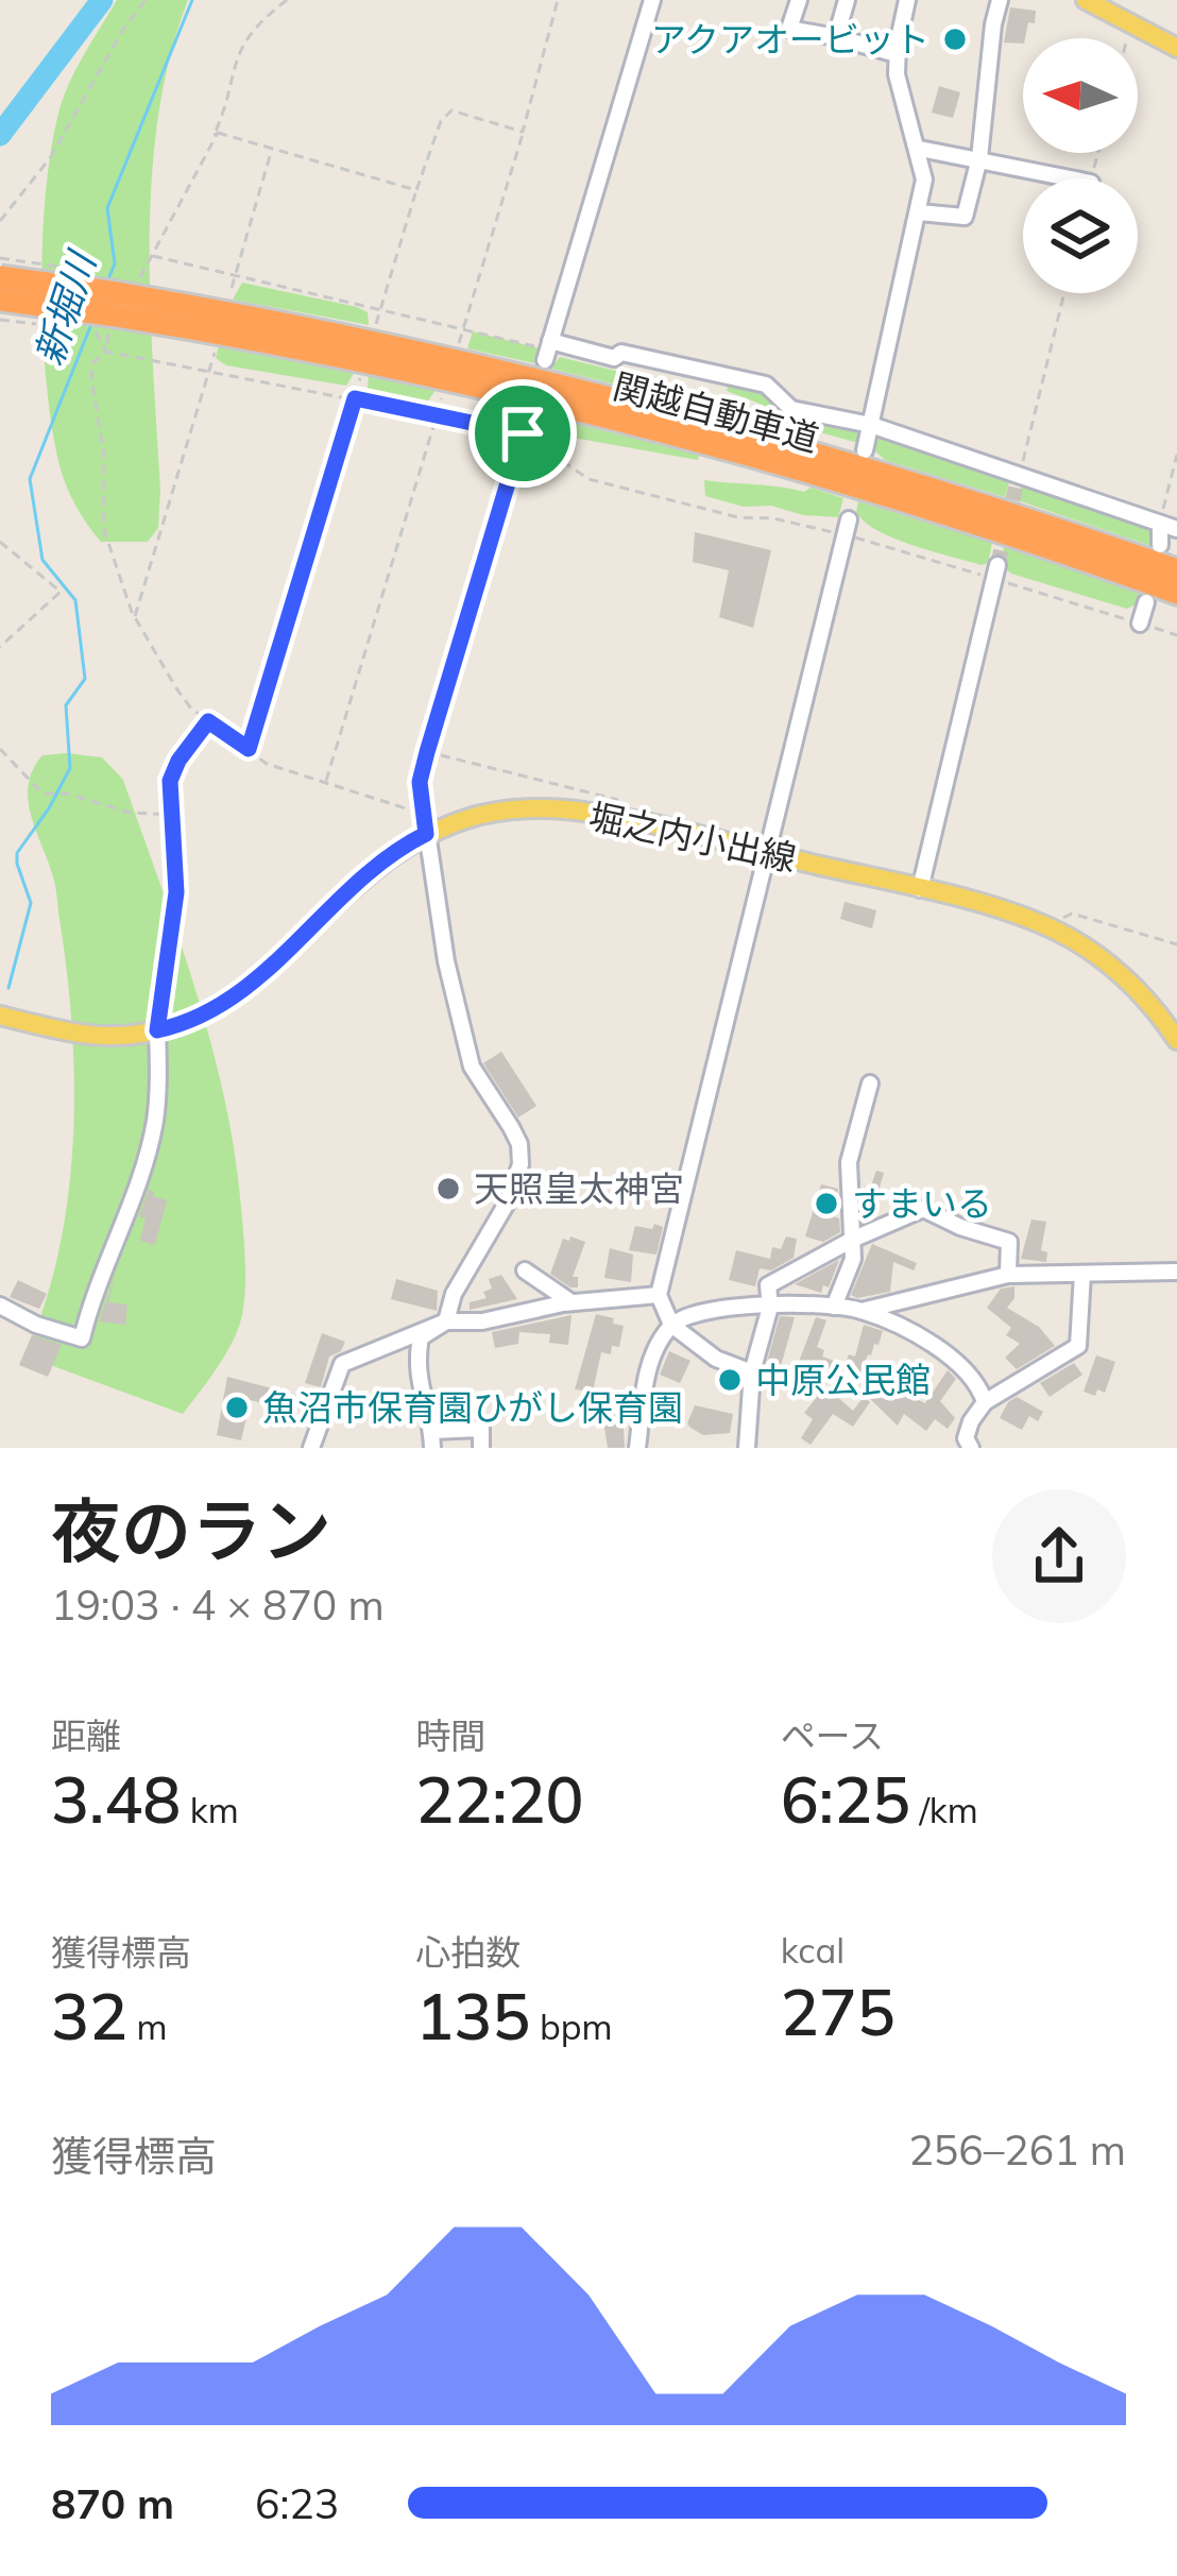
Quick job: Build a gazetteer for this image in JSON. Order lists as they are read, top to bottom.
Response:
{
  "streets": {
    "highway": ["関越自動車道"],
    "main road": ["堀之内小出線"]
  },
  "water": ["新堀川"],
  "places": [
    "アクアオービット",
    "天照皇太神宮",
    "すまいる",
    "中原公民館",
    "魚沼市保育園ひがし保育園"
  ],
  "north": "left",
  "page": {
    "heading": ["夜のラン", "19:03 · 4 × 870 m"],
    "stats": [
      ["距離", "3.48 km"],
      ["時間", "22:20"],
      ["ペース", "6:25 /km"],
      ["獲得標高", "32 m"],
      ["心拍数", "135 bpm"],
      ["kcal", "275"]
    ],
    "chart": ["獲得標高", "256–261 m"],
    "list": [
      {
        "name": "870 m",
        "note": "6:23"
      }
    ]
  }
}
